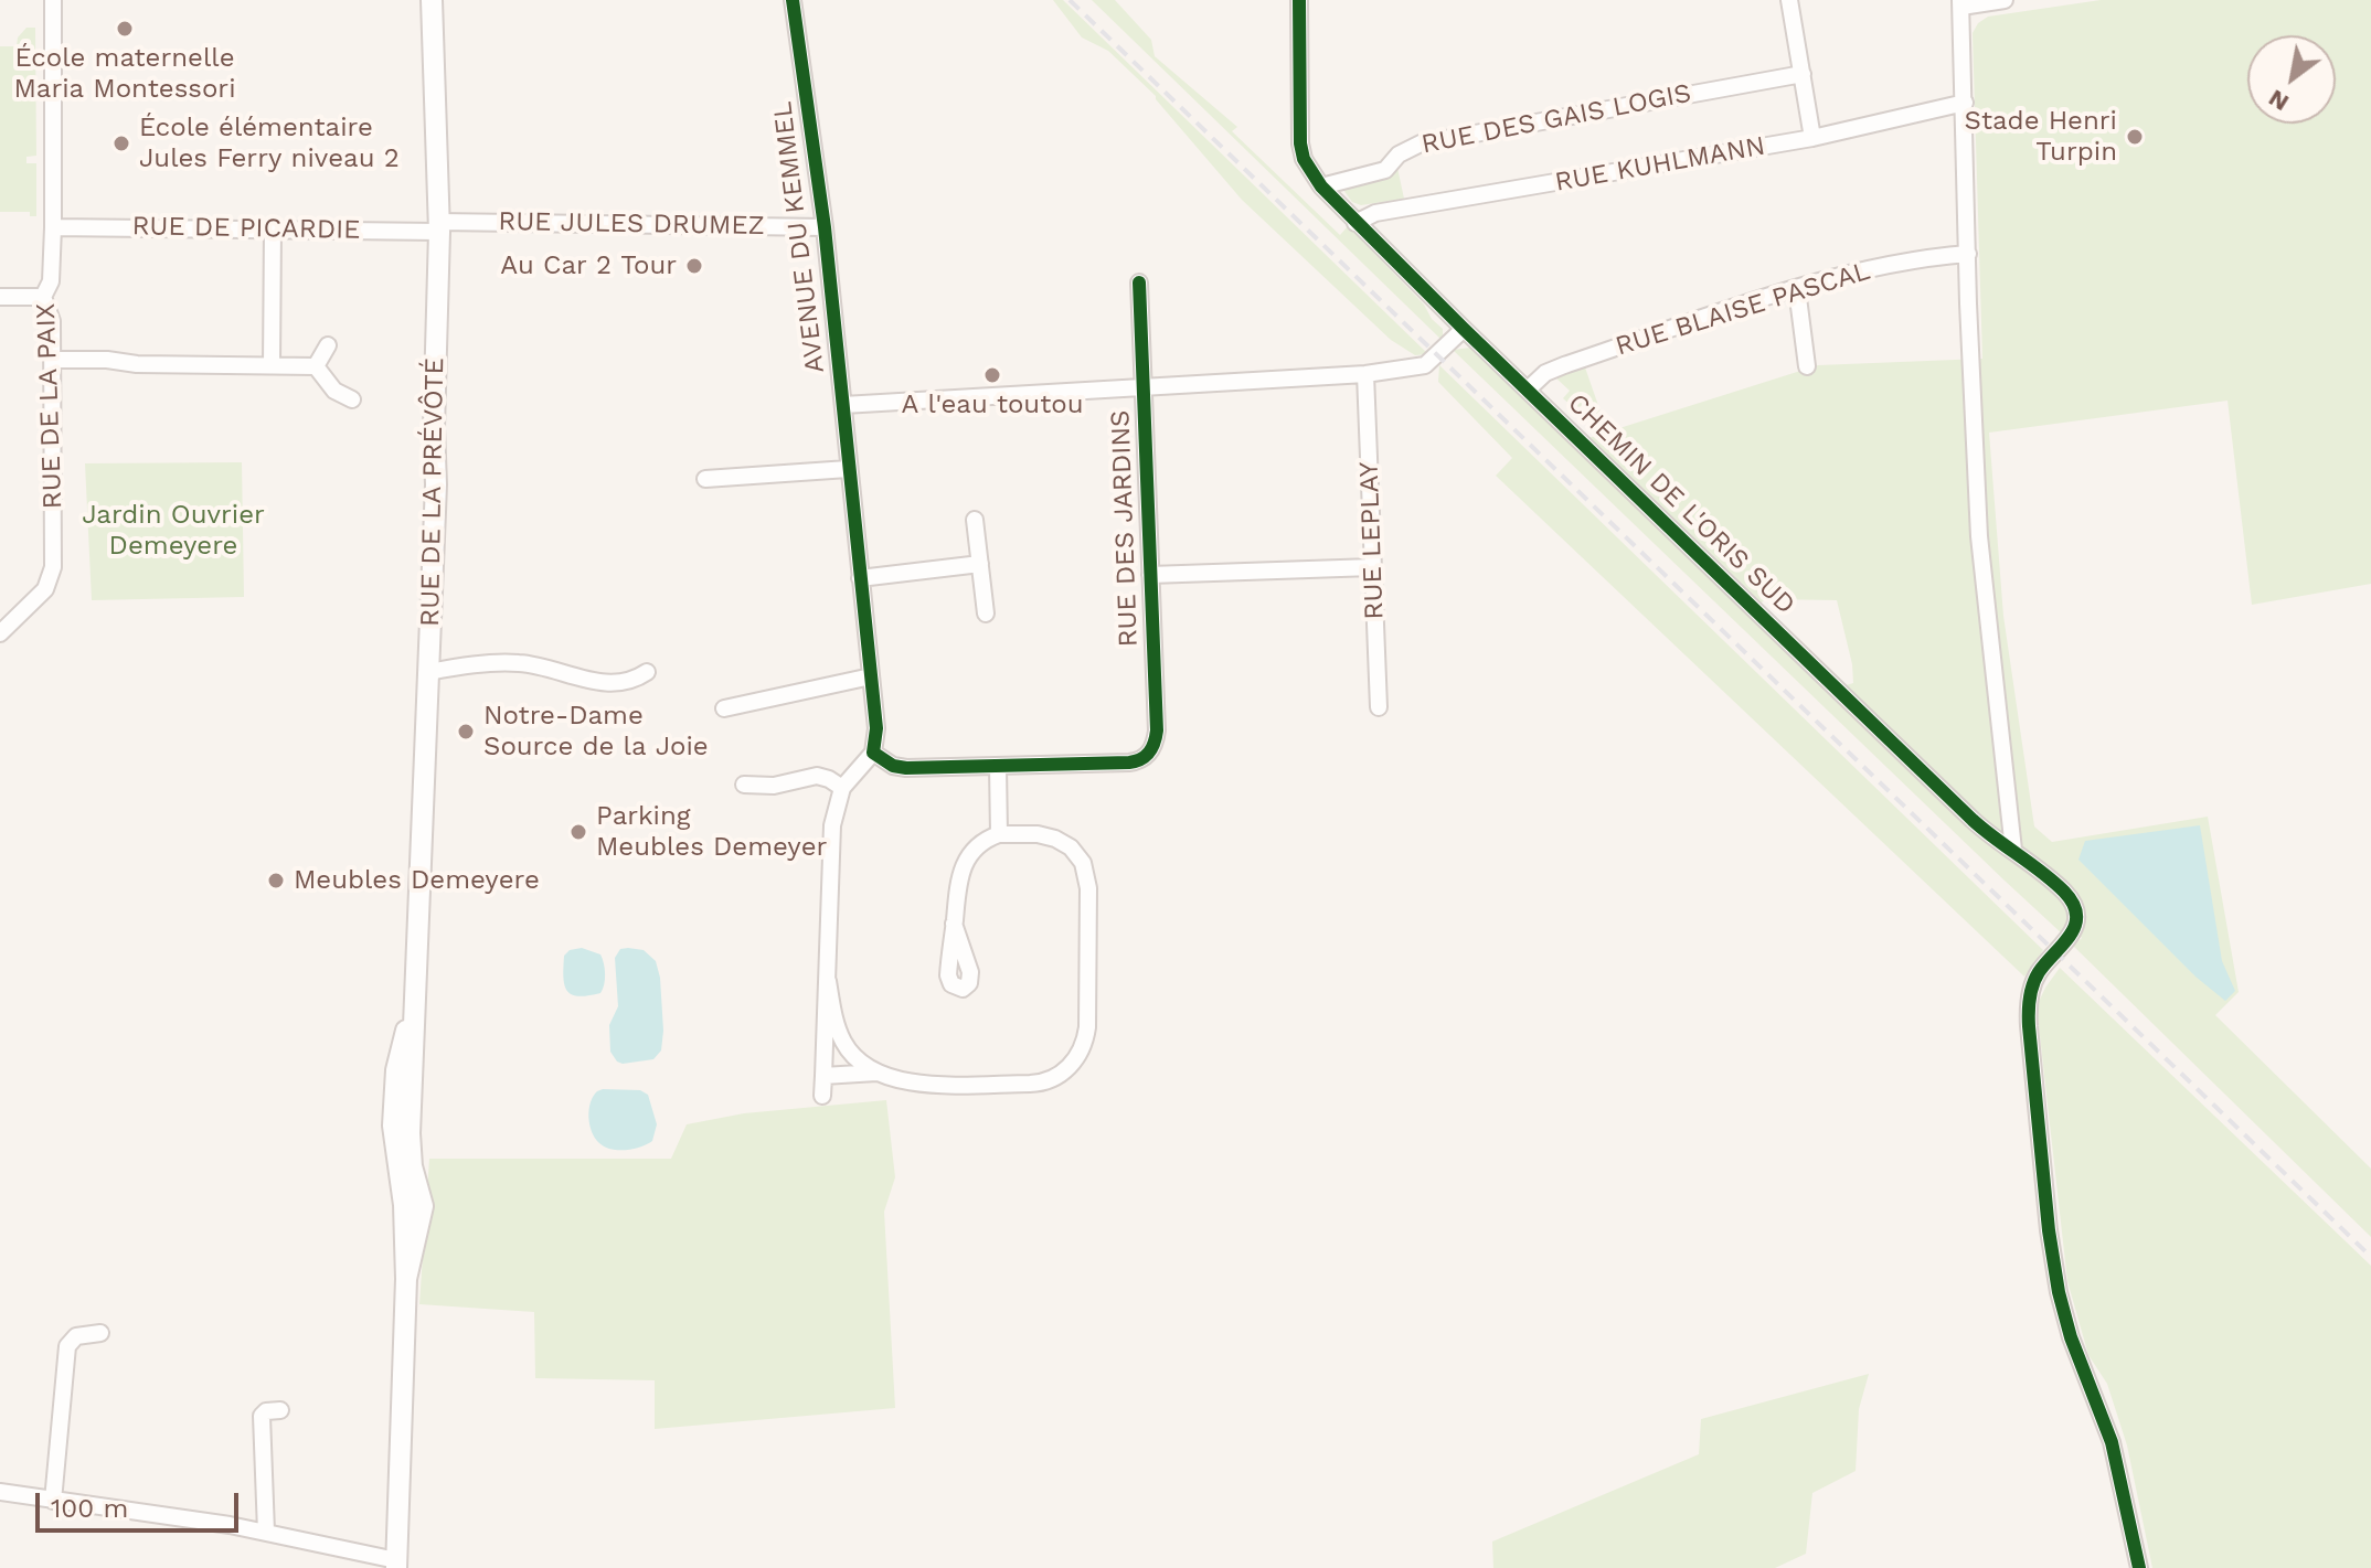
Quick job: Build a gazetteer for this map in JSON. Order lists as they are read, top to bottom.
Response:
{
  "streets": {
    "street": [
      "RUE DES GAIS LOGIS",
      "RUE KUHLMANN",
      "RUE JULES DRUMEZ",
      "RUE DE PICARDIE",
      "AVENUE DU KEMMEL",
      "RUE BLAISE PASCAL",
      "RUE DE LA PAIX",
      "RUE DE LA PRÉVÔTÉ",
      "CHEMIN DE L'ORIS SUD",
      "RUE DES JARDINS",
      "RUE LEPLAY"
    ]
  },
  "crossings": [
    ["RUE DES GAIS LOGIS", "CHEMIN DE L'ORIS SUD"],
    ["RUE KUHLMANN", "CHEMIN DE L'ORIS SUD"],
    ["RUE JULES DRUMEZ", "RUE DE PICARDIE"],
    ["RUE JULES DRUMEZ", "AVENUE DU KEMMEL"],
    ["RUE JULES DRUMEZ", "RUE DE LA PRÉVÔTÉ"],
    ["RUE DE PICARDIE", "RUE DE LA PAIX"],
    ["RUE DE PICARDIE", "RUE DE LA PRÉVÔTÉ"],
    ["RUE BLAISE PASCAL", "CHEMIN DE L'ORIS SUD"]
  ],
  "parks": ["Jardin Ouvrier Demeyere"],
  "places": [
    "École maternelle Maria Montessori",
    "Stade Henri Turpin",
    "École élémentaire Jules Ferry niveau 2",
    "Au Car 2 Tour",
    "A l'eau toutou",
    "Notre-Dame Source de la Joie",
    "Parking Meubles Demeyer",
    "Meubles Demeyere"
  ],
  "scale_bar": "100 m",
  "north": "bottom left"
}
